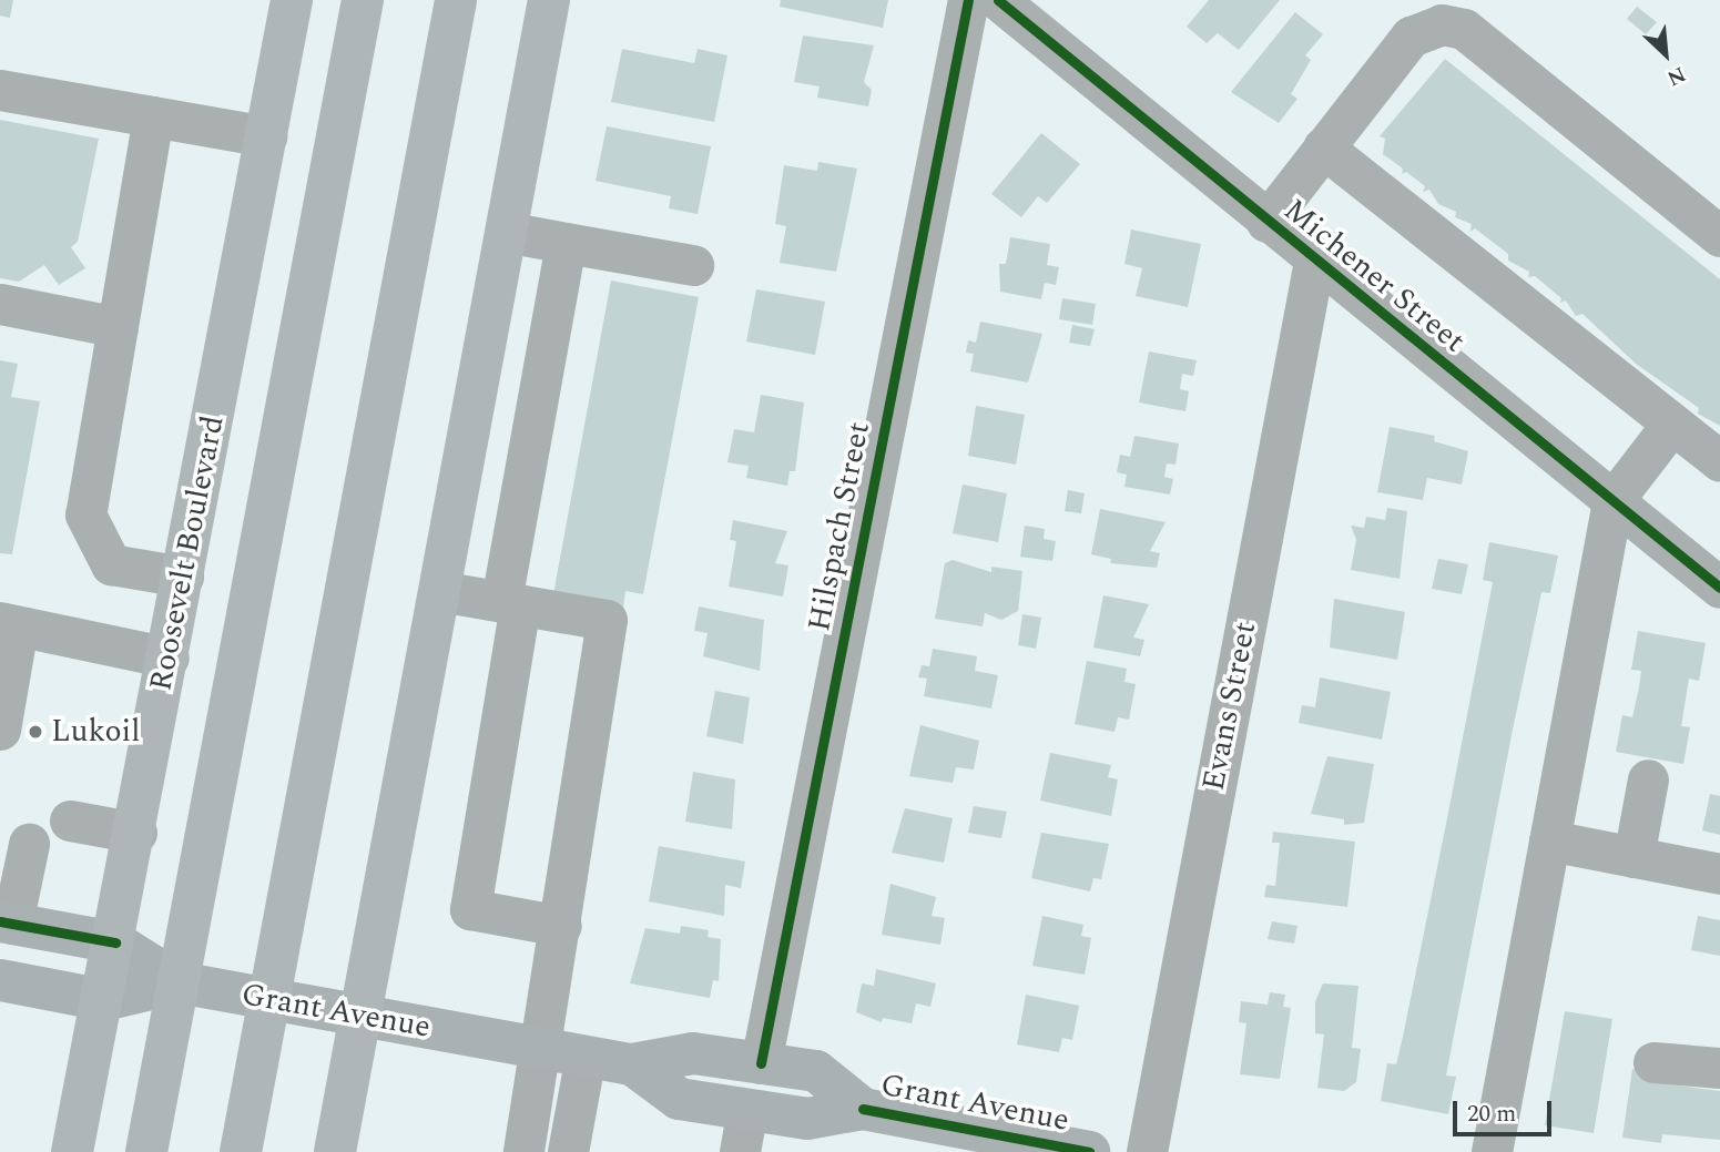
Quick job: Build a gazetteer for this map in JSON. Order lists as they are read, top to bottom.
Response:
{
  "streets": {
    "highway": ["Roosevelt Boulevard"],
    "main road": ["Grant Avenue"],
    "street": ["Michener Street", "Hilspach Street", "Evans Street"]
  },
  "crossings": [
    ["Michener Street", "Evans Street"],
    ["Hilspach Street", "Grant Avenue"],
    ["Roosevelt Boulevard", "Grant Avenue"]
  ],
  "places": ["Lukoil"],
  "scale_bar": "20 m",
  "north": "bottom right"
}
